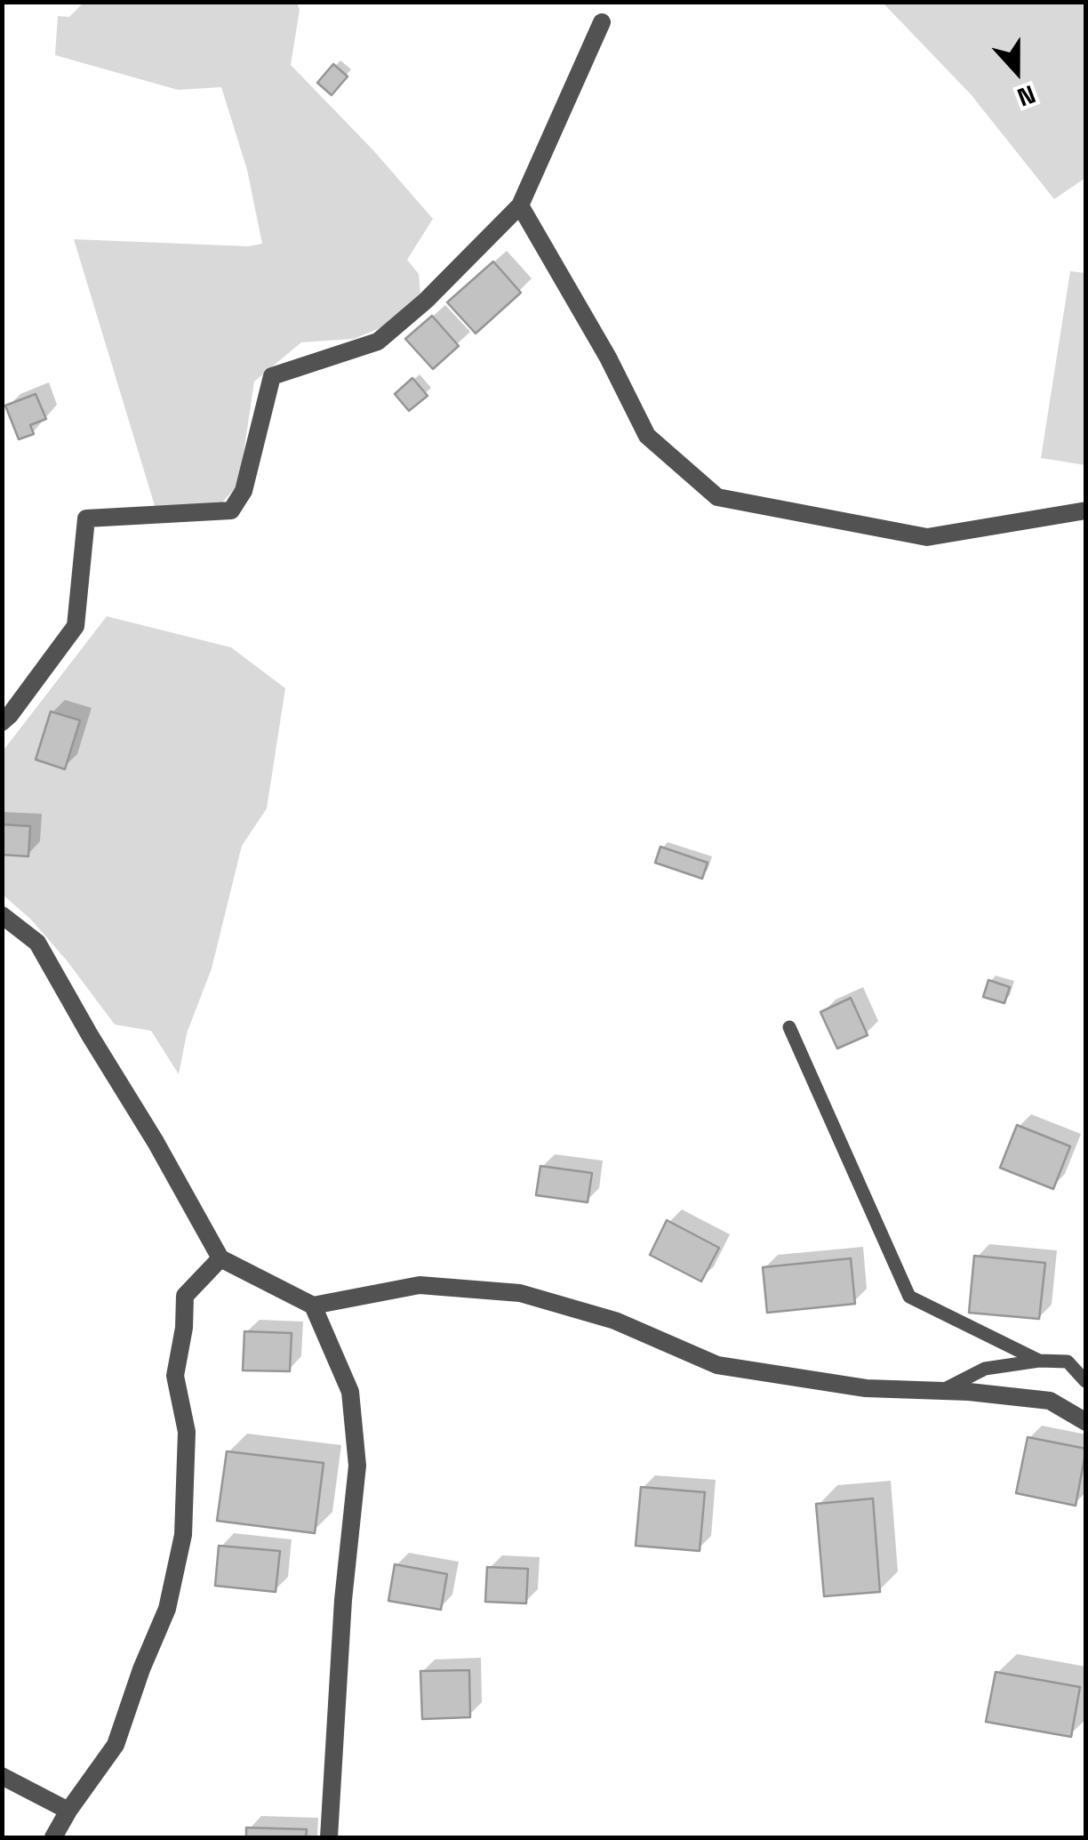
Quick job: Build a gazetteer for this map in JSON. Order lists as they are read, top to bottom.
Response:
{
  "north": "bottom"
}
